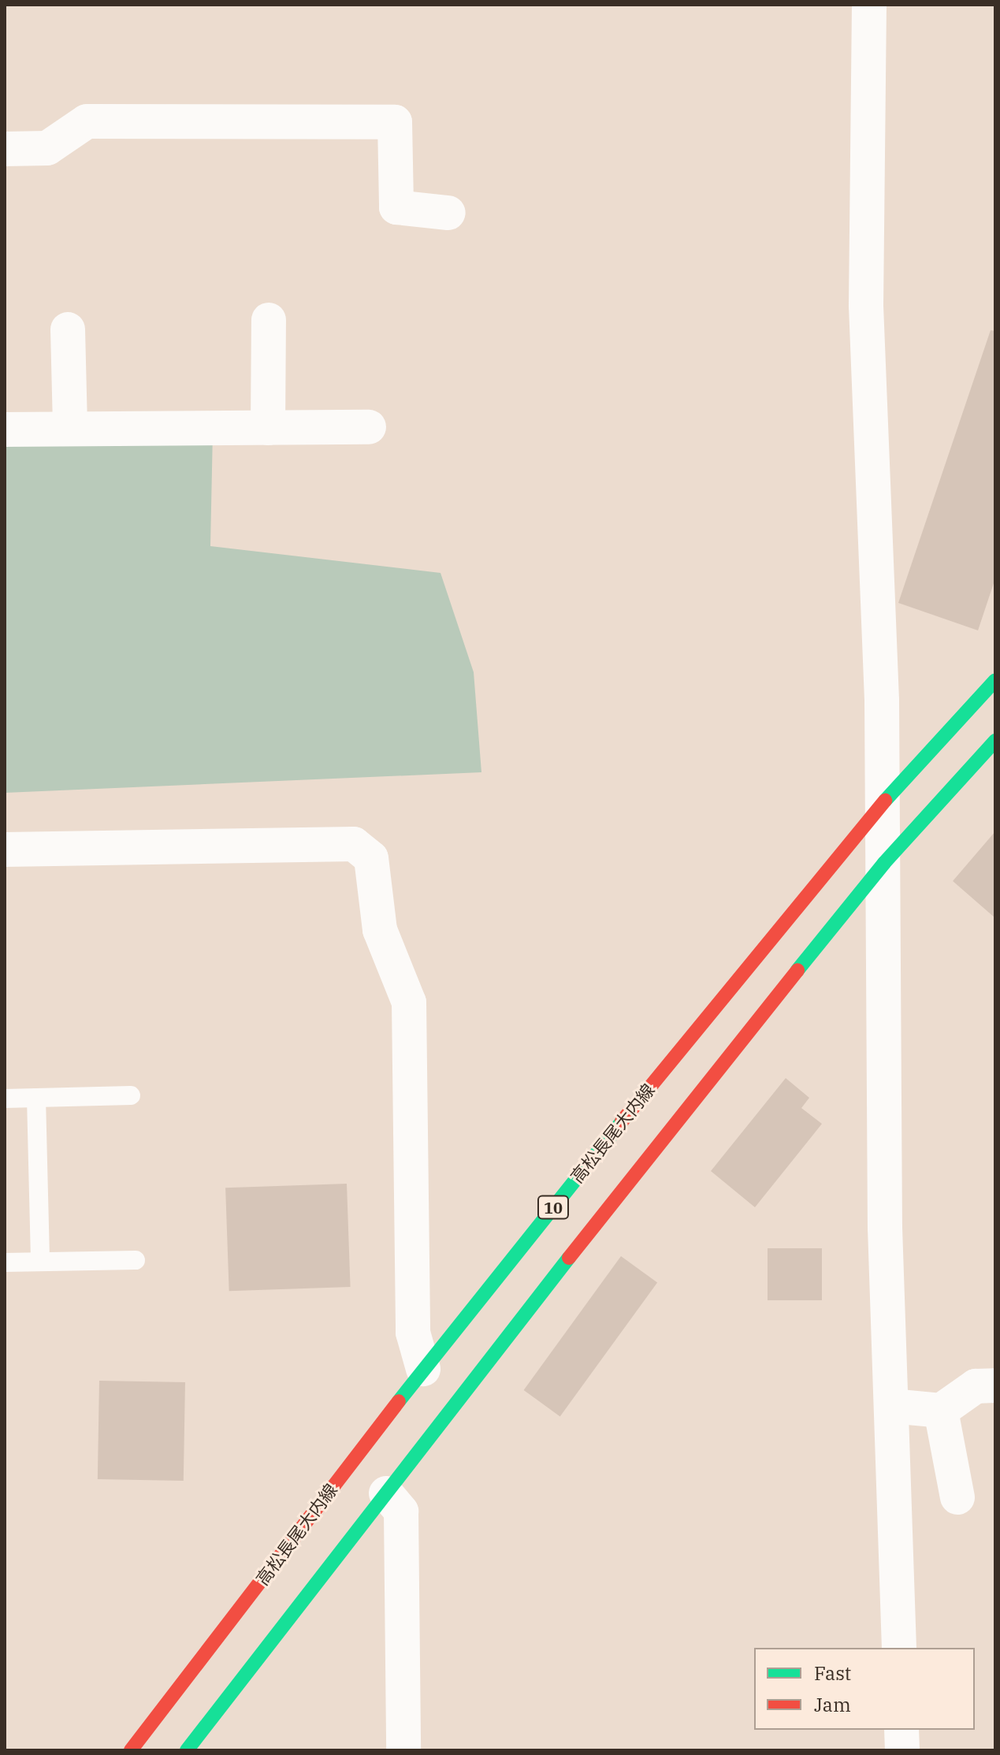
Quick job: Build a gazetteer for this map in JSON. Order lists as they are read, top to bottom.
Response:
{
  "streets": {
    "main road": ["高松長尾大内線", "10"]
  },
  "legend": ["Fast", "Jam"]
}
